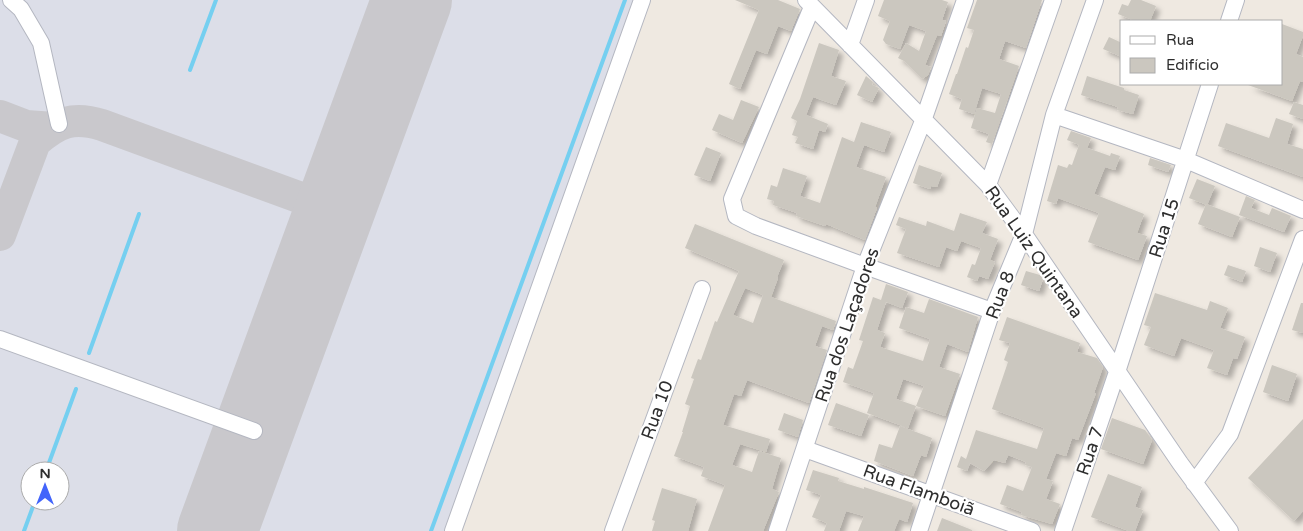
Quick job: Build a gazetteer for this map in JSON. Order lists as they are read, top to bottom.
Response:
{
  "streets": {
    "street": [
      "Rua 15",
      "Rua Luiz Quintana",
      "Rua 8",
      "Rua dos Laçadores",
      "Rua 10",
      "Rua 7",
      "Rua Flamboiã"
    ]
  },
  "crossings": [
    ["Rua 15", "Rua Luiz Quintana"],
    ["Rua 15", "Rua 7"],
    ["Rua Luiz Quintana", "Rua 8"],
    ["Rua Luiz Quintana", "Rua dos Laçadores"],
    ["Rua Luiz Quintana", "Rua 7"],
    ["Rua 8", "Rua Flamboiã"],
    ["Rua dos Laçadores", "Rua Flamboiã"]
  ],
  "legend": ["Rua", "Edifício"],
  "north": "top"
}
